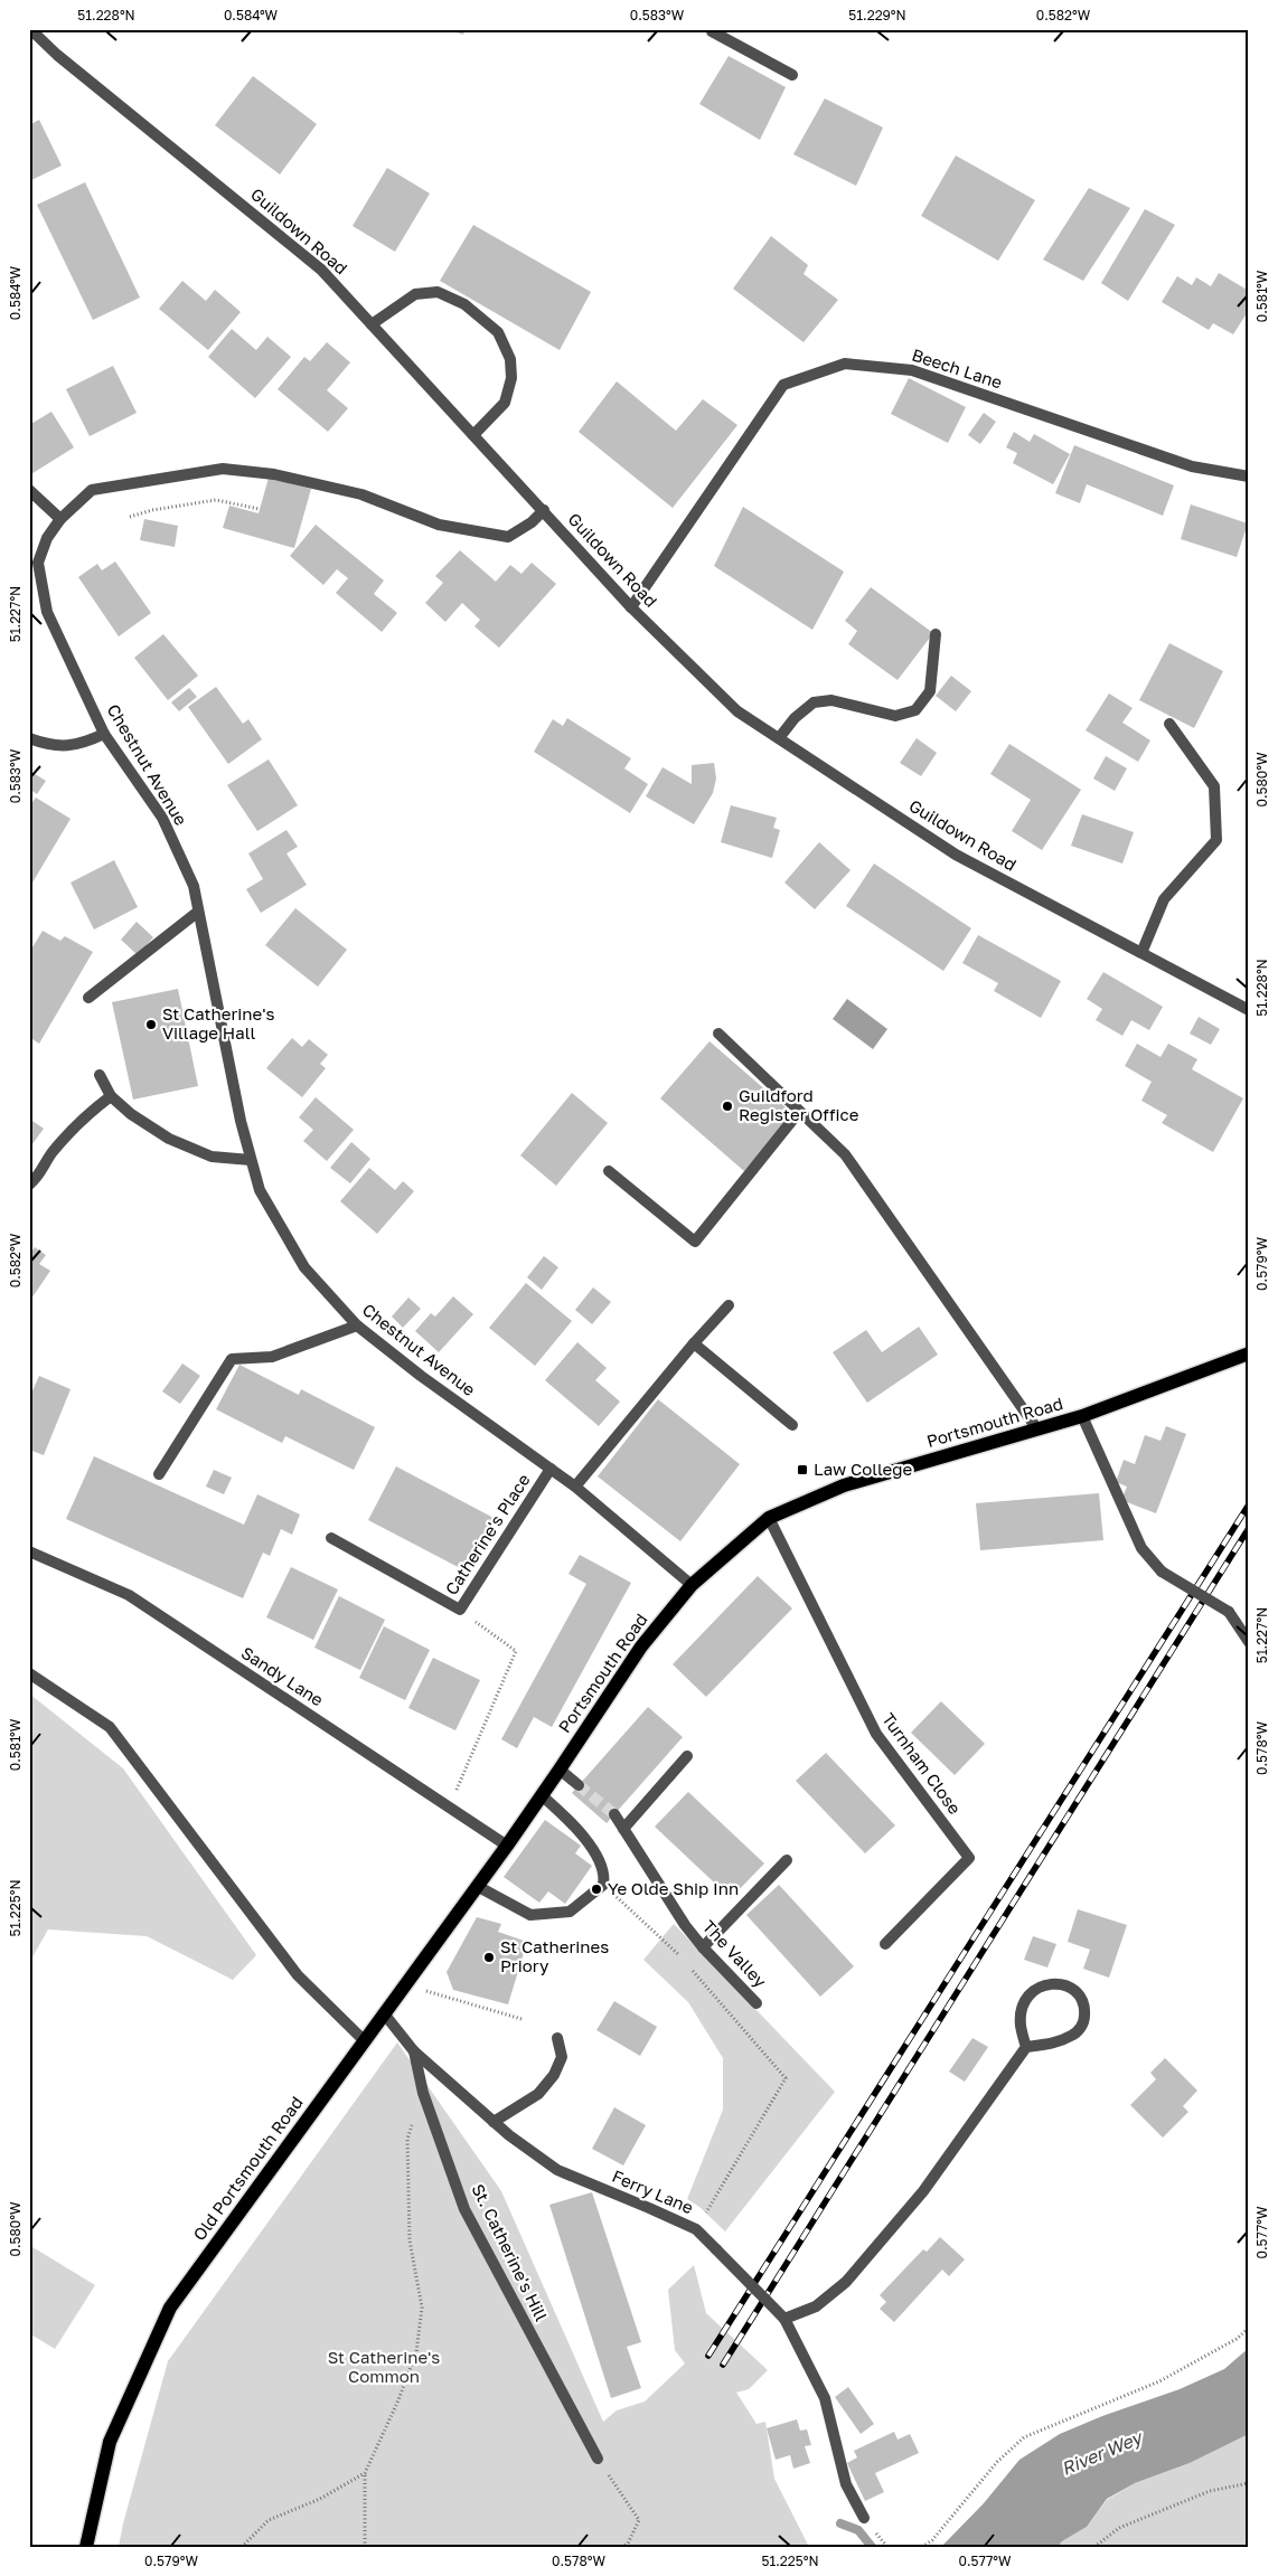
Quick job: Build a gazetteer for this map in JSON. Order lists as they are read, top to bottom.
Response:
{
  "streets": {
    "main road": ["Portsmouth Road", "Old Portsmouth Road"],
    "street": [
      "Guildown Road",
      "Beech Lane",
      "Chestnut Avenue",
      "Catherine's Place",
      "Sandy Lane",
      "Turnham Close",
      "The Valley",
      "Ferry Lane",
      "St. Catherine's Hill"
    ]
  },
  "crossings": [
    ["Guildown Road", "Beech Lane"],
    ["Guildown Road", "Chestnut Avenue"],
    ["Chestnut Avenue", "Portsmouth Road"],
    ["Chestnut Avenue", "Catherine's Place"],
    ["Portsmouth Road", "Sandy Lane"],
    ["Portsmouth Road", "Turnham Close"],
    ["Portsmouth Road", "Old Portsmouth Road"],
    ["Sandy Lane", "Old Portsmouth Road"],
    ["Old Portsmouth Road", "Ferry Lane"],
    ["Ferry Lane", "St. Catherine's Hill"]
  ],
  "water": ["River Wey"],
  "parks": ["St Catherine's Common"],
  "places": {
    "other": [
      "St Catherine's Village Hall",
      "Guildford Register Office",
      "Ye Olde Ship Inn",
      "St Catherines Priory"
    ],
    "transit": ["Law College"]
  },
  "coordinates": [
    "51.228°N",
    "0.584°W",
    "0.583°W",
    "51.229°N",
    "0.582°W",
    "0.581°W",
    "51.227°N",
    "0.580°W",
    "0.579°W",
    "0.578°W",
    "51.225°N",
    "0.577°W"
  ]
}
